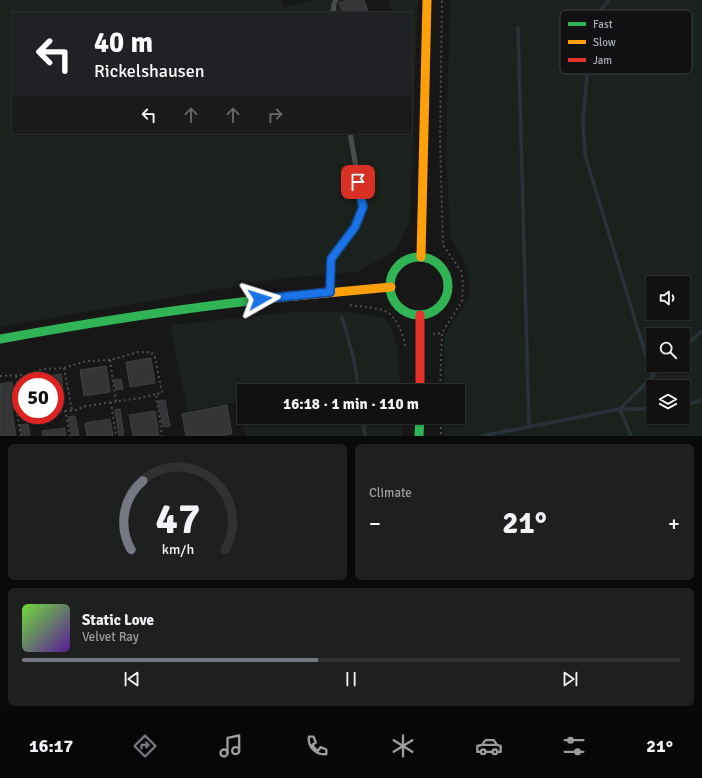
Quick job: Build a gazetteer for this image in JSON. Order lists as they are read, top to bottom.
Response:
{
  "legend": ["Fast", "Slow", "Jam"],
  "page": {
    "turn": ["40 m", "Rickelshausen"],
    "limit": "50",
    "trip": "16:18 · 1 min · 110 m",
    "tile": "Climate",
    "heat": ["−", "21°", "+"],
    "song": ["Static Love", "Velvet Ray"],
    "tabs": ["16:17", "21°"],
    "gauge": ["47", "km/h"]
  }
}
